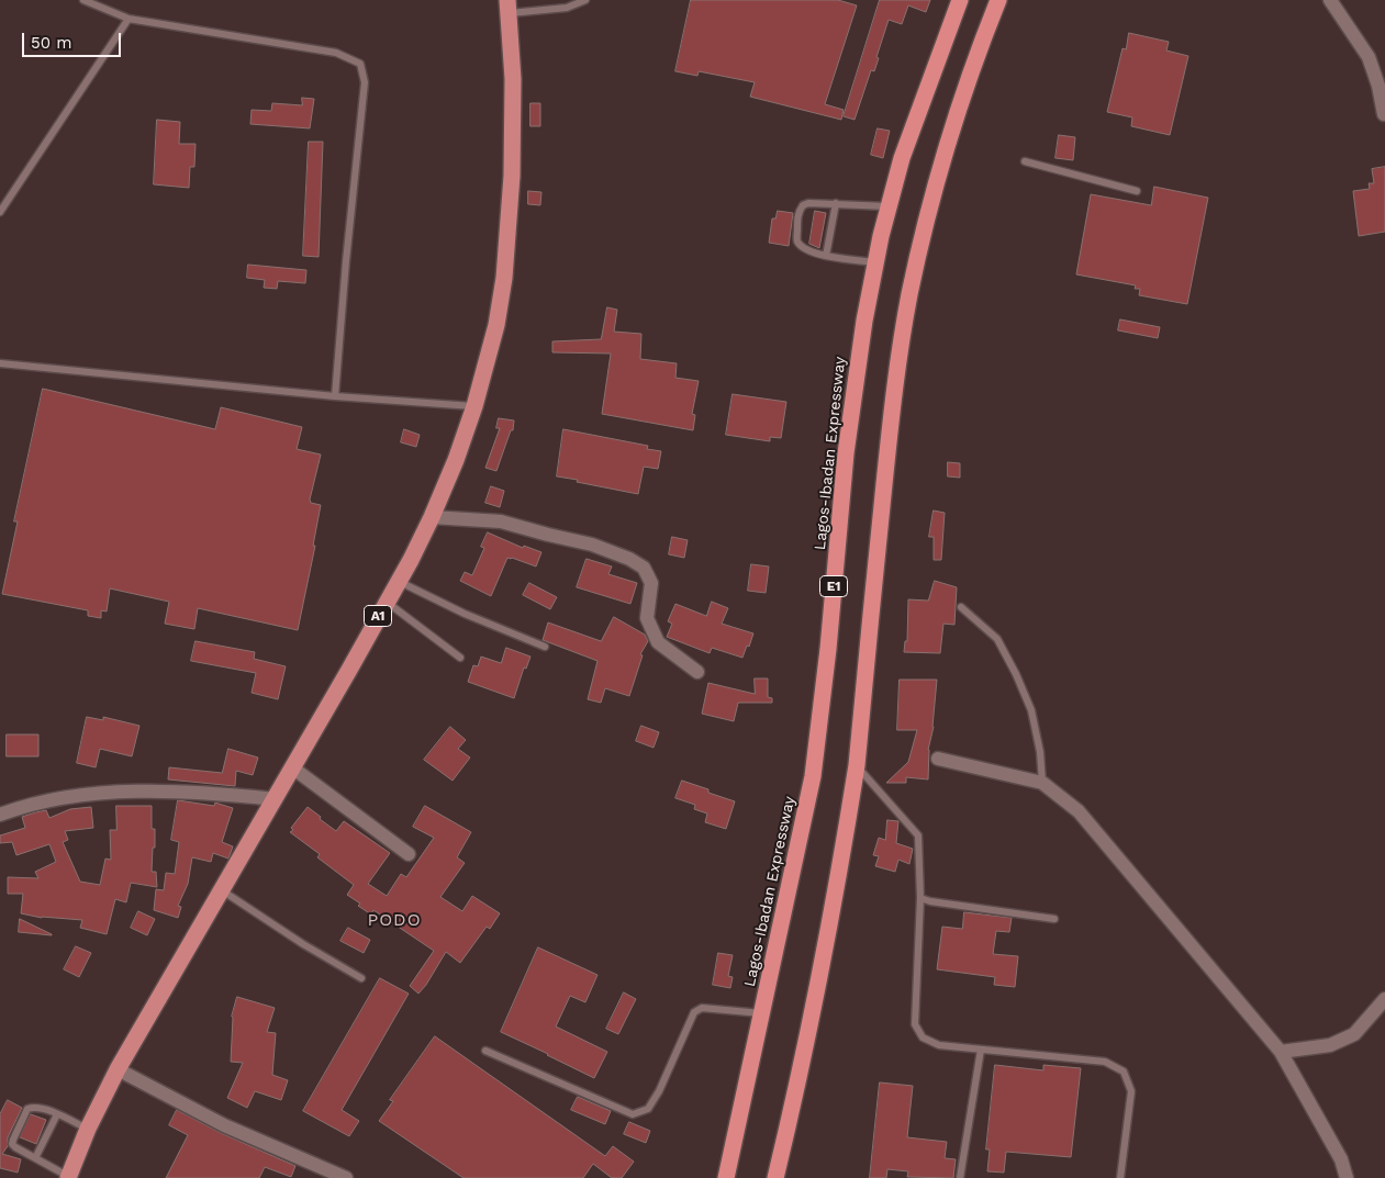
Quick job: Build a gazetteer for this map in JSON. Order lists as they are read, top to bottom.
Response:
{
  "streets": {
    "highway": ["Lagos-Ibadan Expressway", "E1", "A1"]
  },
  "districts": ["PODO"],
  "scale_bar": "50 m"
}
